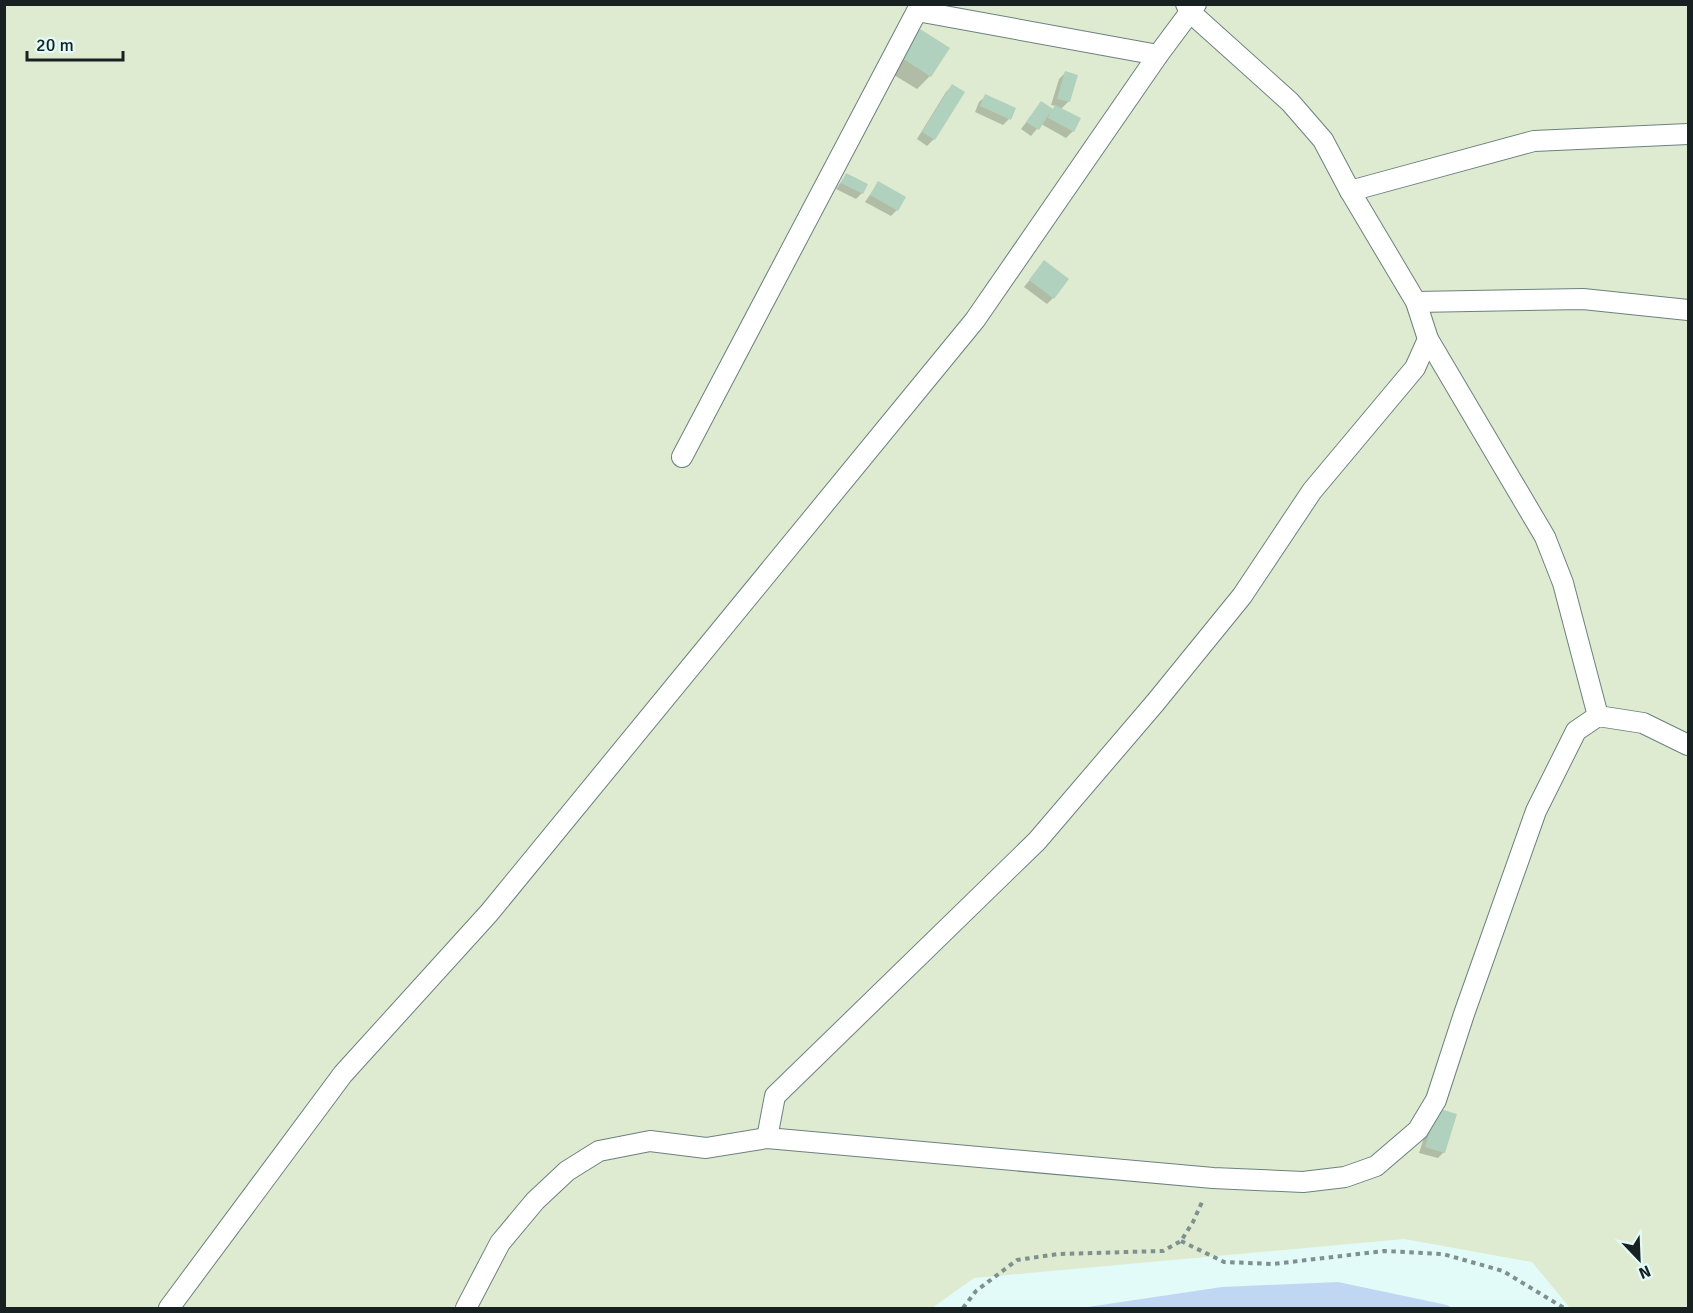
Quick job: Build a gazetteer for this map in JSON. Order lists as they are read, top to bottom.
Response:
{
  "scale_bar": "20 m",
  "north": "bottom right"
}
